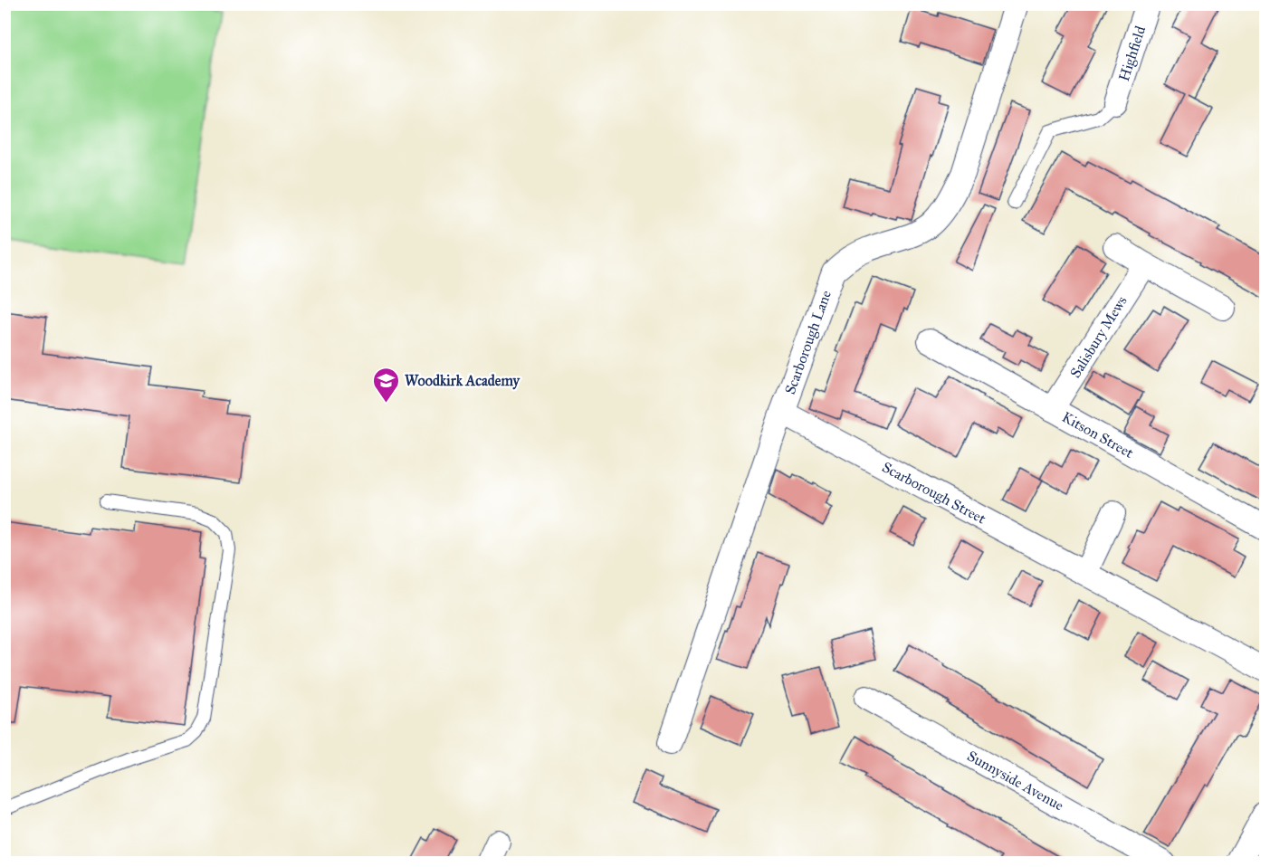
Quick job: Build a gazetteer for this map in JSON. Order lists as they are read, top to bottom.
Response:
{
  "streets": {
    "street": [
      "Highfield",
      "Salisbury Mews",
      "Scarborough Lane",
      "Kitson Street",
      "Scarborough Street",
      "Sunnyside Avenue"
    ]
  },
  "crossings": [
    ["Salisbury Mews", "Kitson Street"],
    ["Scarborough Lane", "Scarborough Street"]
  ],
  "places": {
    "school or university": ["Woodkirk Academy"]
  }
}
